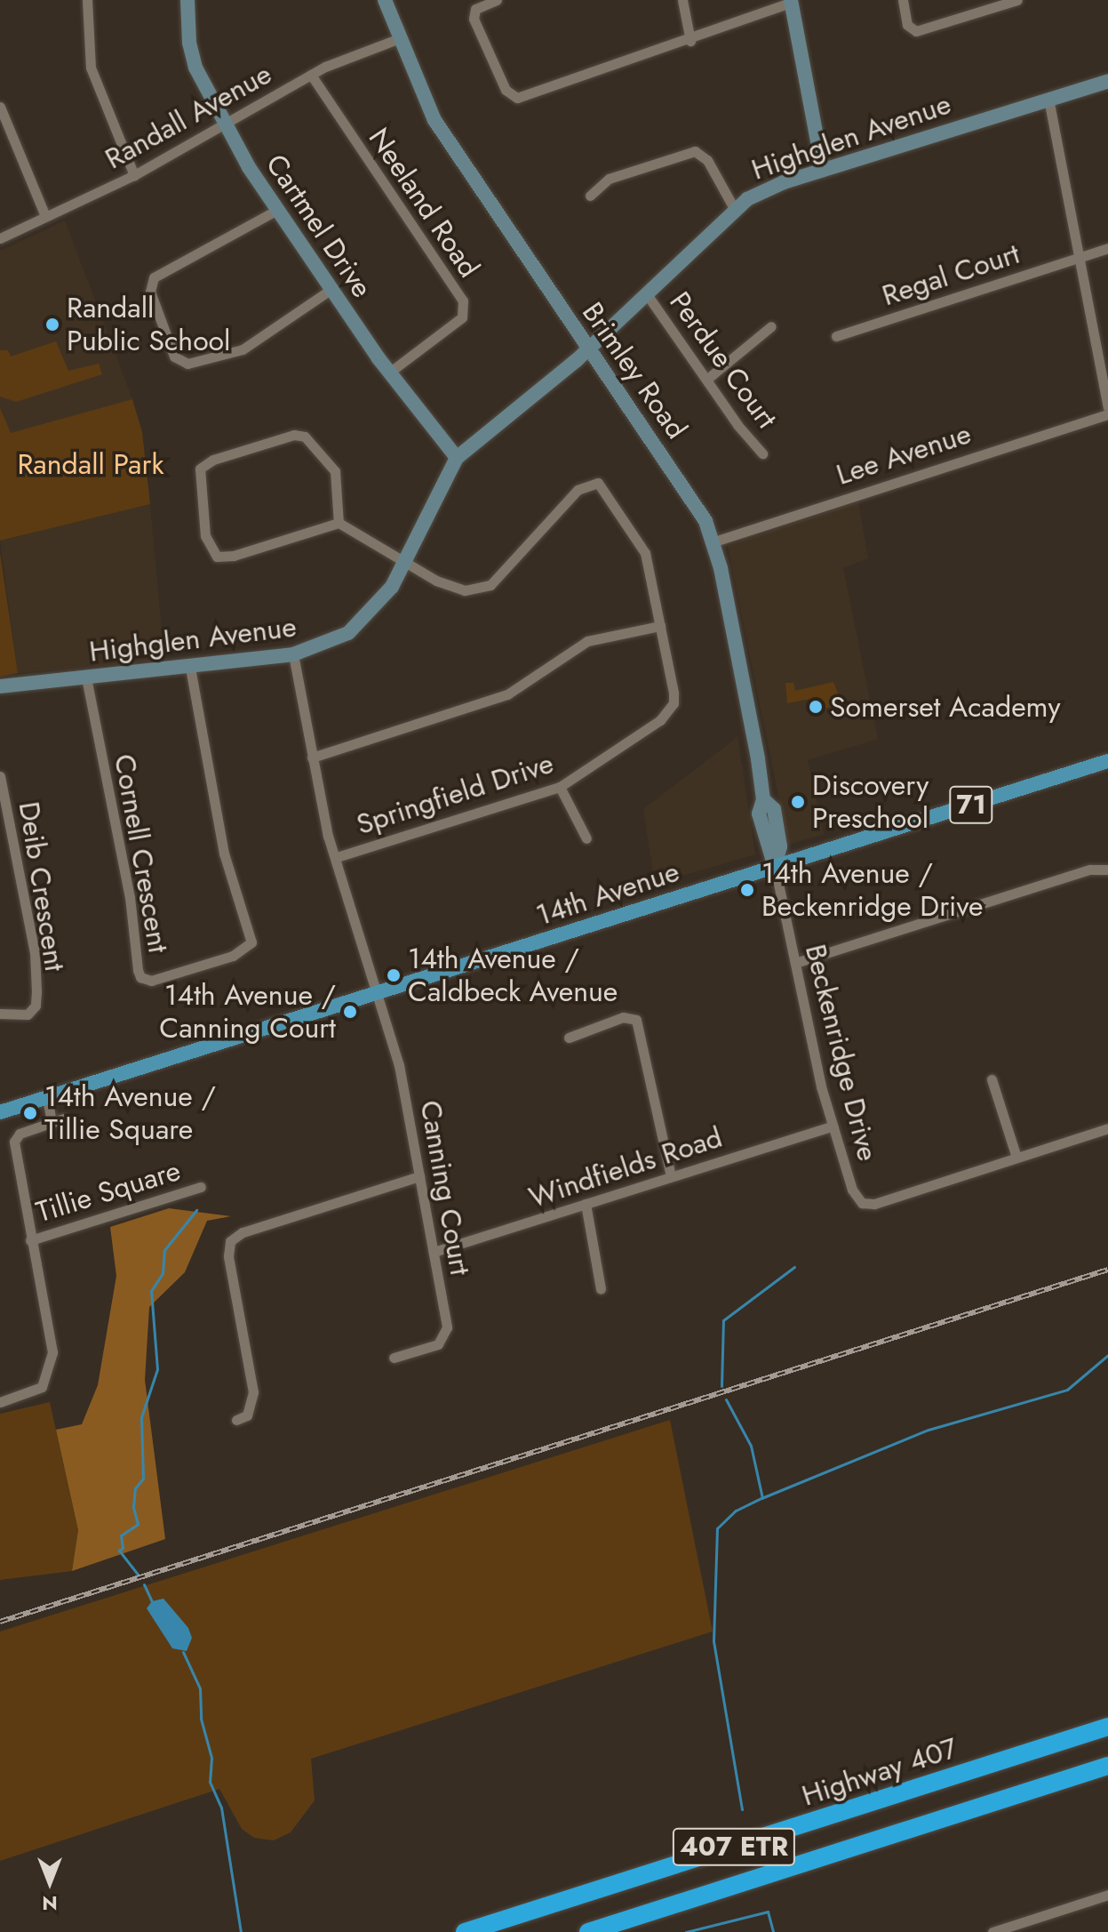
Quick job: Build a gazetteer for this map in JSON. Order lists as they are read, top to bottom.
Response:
{
  "streets": {
    "highway": ["Highway 407", "407 ETR"],
    "main road": ["71", "14th Avenue"],
    "street": [
      "Randall Avenue",
      "Highglen Avenue",
      "Neeland Road",
      "Cartmel Drive",
      "Regal Court",
      "Perdue Court",
      "Brimley Road",
      "Lee Avenue",
      "Springfield Drive",
      "Cornell Crescent",
      "Deib Crescent",
      "Beckenridge Drive",
      "Windfields Road",
      "Canning Court",
      "Tillie Square"
    ]
  },
  "crossings": [
    ["Randall Avenue", "Neeland Road"],
    ["Randall Avenue", "Cartmel Drive"],
    ["Randall Avenue", "Brimley Road"],
    ["Highglen Avenue", "Cartmel Drive"],
    ["Highglen Avenue", "Perdue Court"],
    ["Highglen Avenue", "Brimley Road"],
    ["Highglen Avenue", "Springfield Drive"],
    ["Highglen Avenue", "Cornell Crescent"],
    ["Highglen Avenue", "Canning Court"],
    ["Neeland Road", "Cartmel Drive"],
    ["Brimley Road", "Lee Avenue"],
    ["Brimley Road", "14th Avenue"],
    ["Brimley Road", "Beckenridge Drive"],
    ["Springfield Drive", "Canning Court"],
    ["14th Avenue", "Beckenridge Drive"],
    ["14th Avenue", "Canning Court"],
    ["Beckenridge Drive", "Windfields Road"],
    ["Windfields Road", "Canning Court"]
  ],
  "parks": ["Randall Park"],
  "places": [
    "Randall Public School",
    "Somerset Academy",
    "Discovery Preschool",
    "14th Avenue / Beckenridge Drive",
    "14th Avenue / Caldbeck Avenue",
    "14th Avenue / Canning Court",
    "14th Avenue / Tillie Square"
  ],
  "north": "bottom"
}
